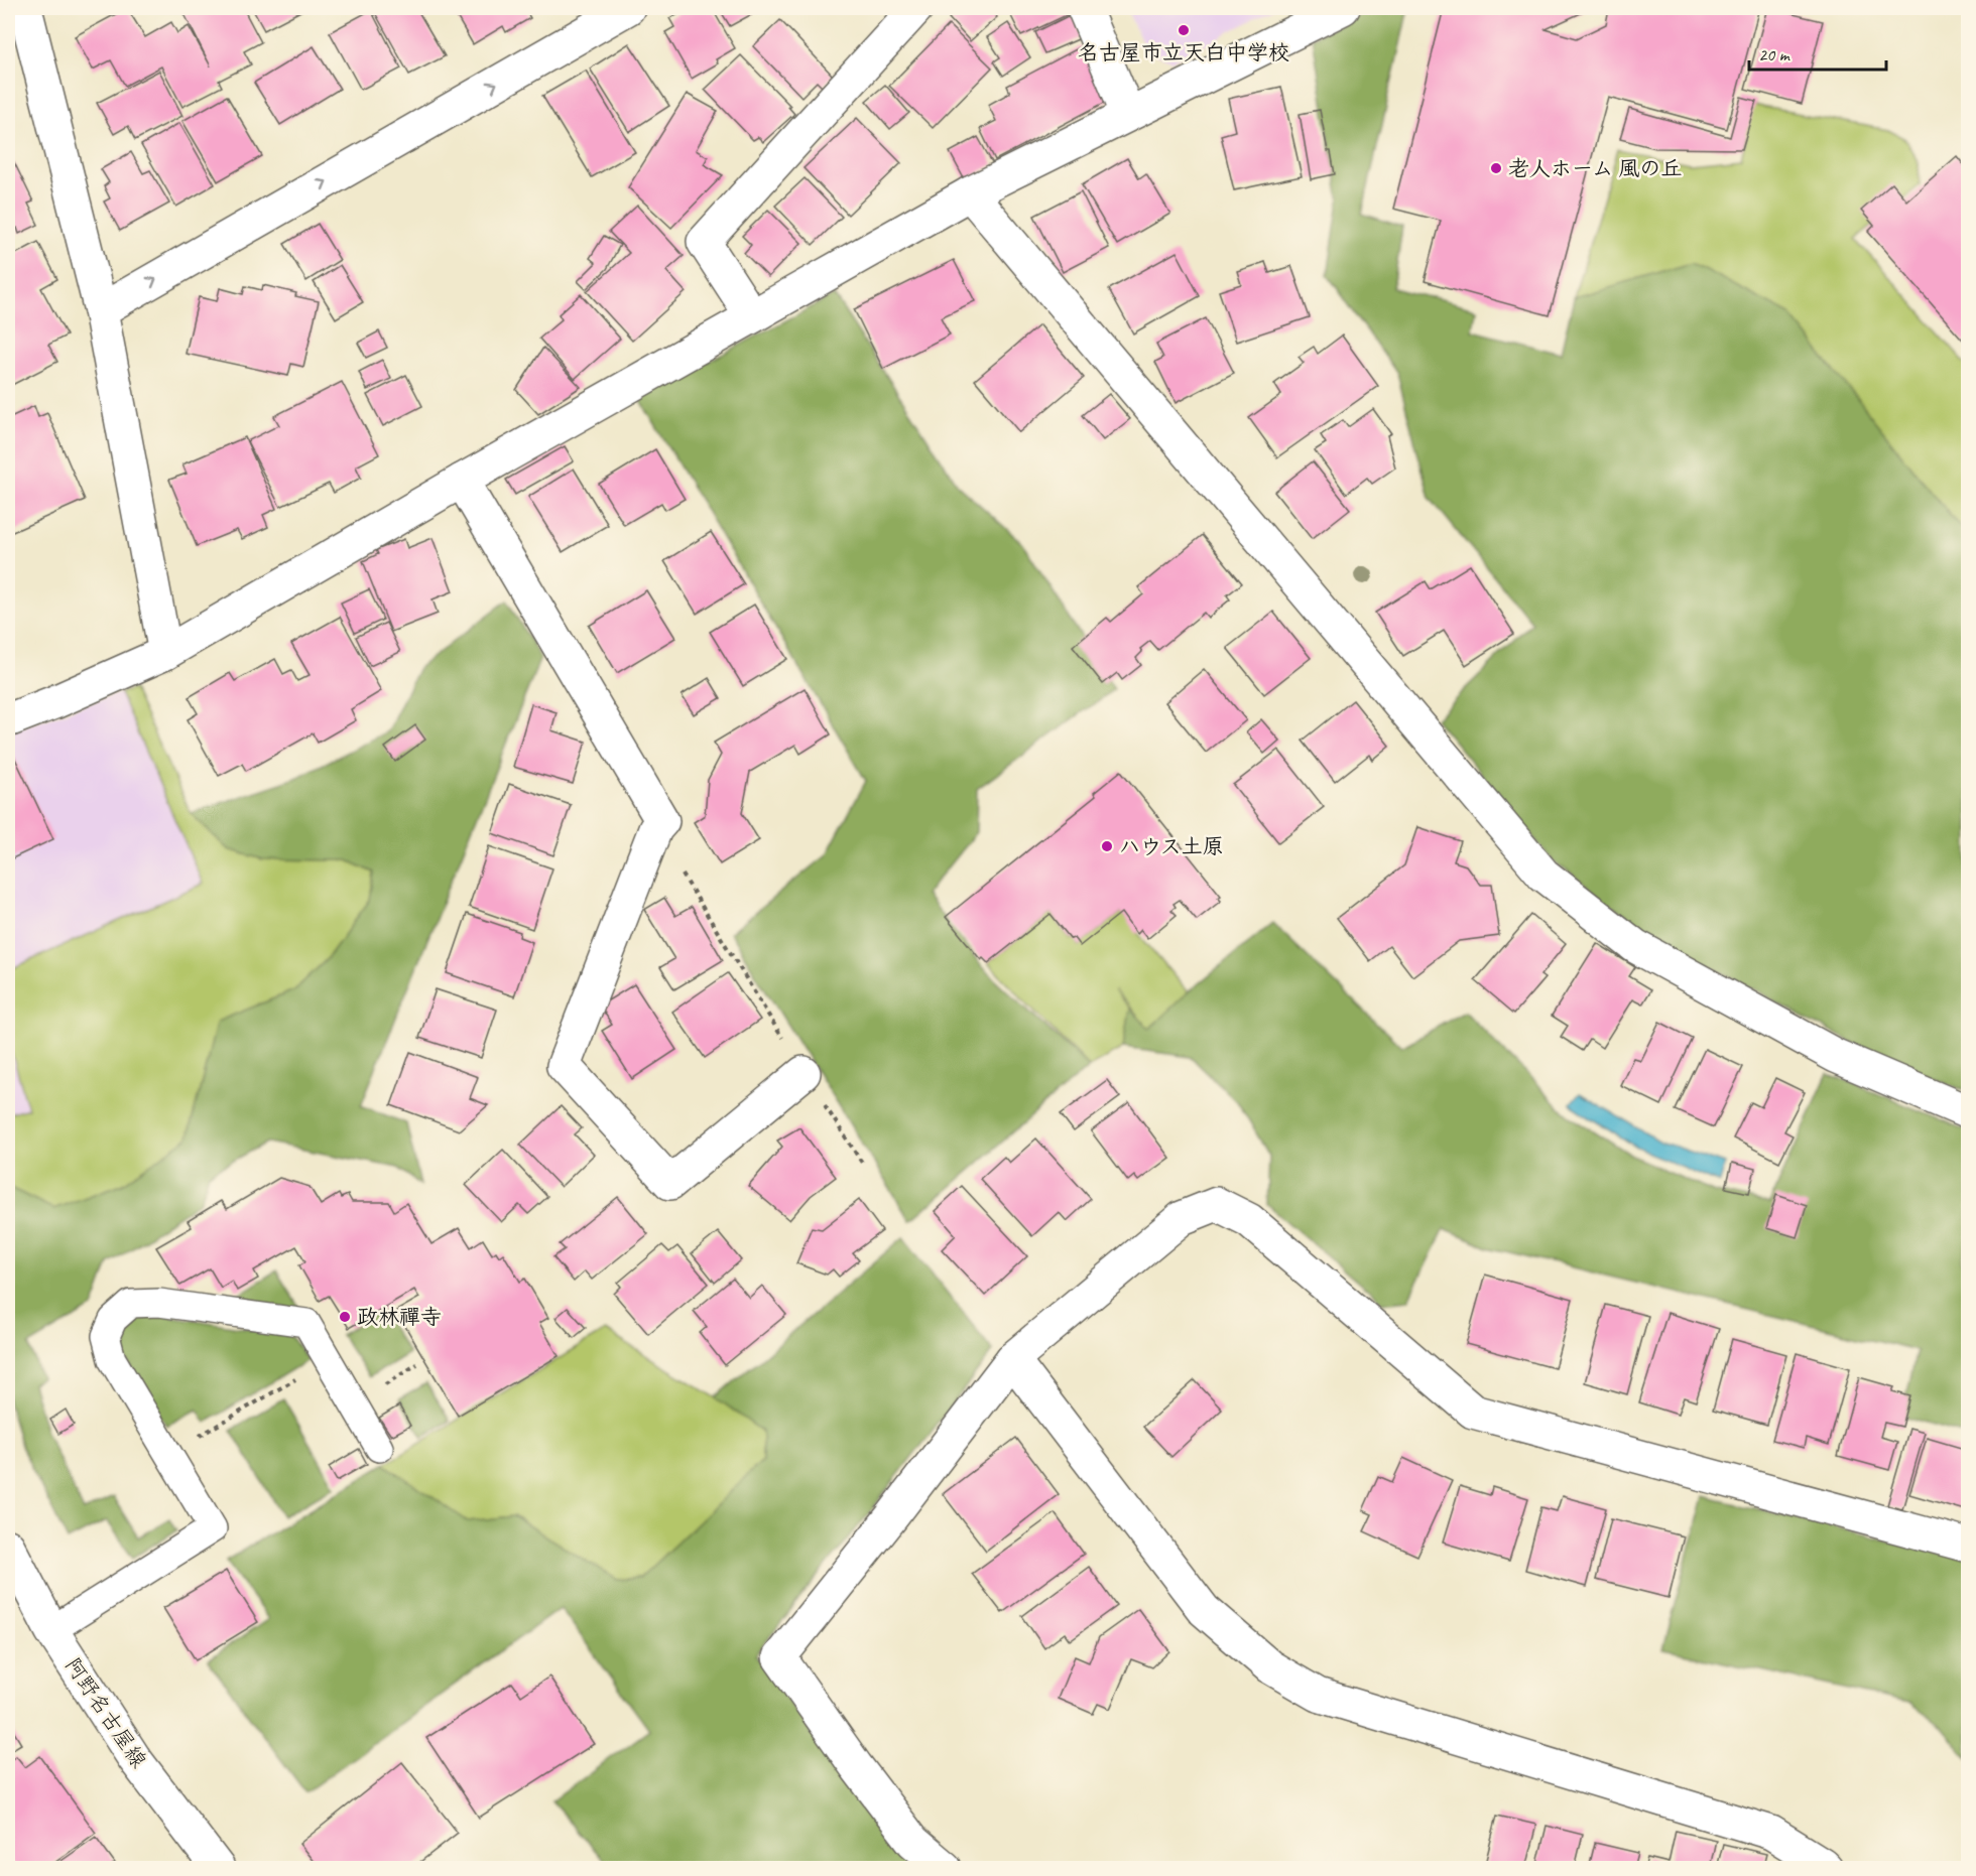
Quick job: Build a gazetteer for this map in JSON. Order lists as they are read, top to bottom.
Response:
{
  "streets": {
    "street": ["阿野名古屋線"]
  },
  "places": [
    "名古屋市立天白中学校",
    "老人ホーム 風の丘",
    "ハウス土原",
    "政林禪寺"
  ],
  "scale_bar": "20 m"
}
